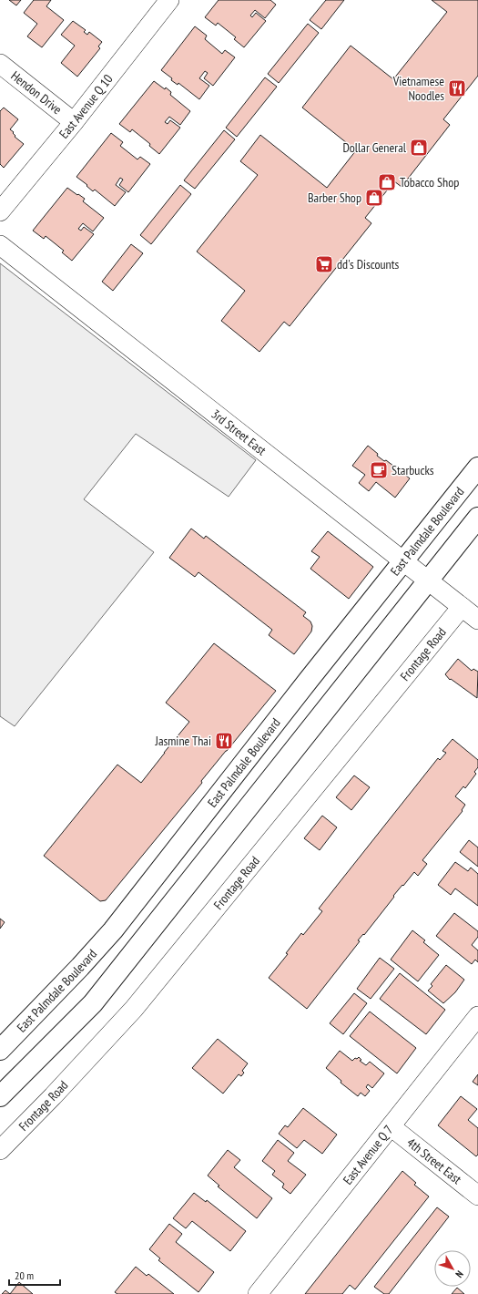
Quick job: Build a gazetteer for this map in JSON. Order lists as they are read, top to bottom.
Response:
{
  "streets": {
    "highway": ["East Palmdale Boulevard"],
    "street": [
      "Hendon Drive",
      "East Avenue Q 10",
      "3rd Street East",
      "Frontage Road",
      "East Avenue Q 7",
      "4th Street East"
    ]
  },
  "crossings": [
    ["Hendon Drive", "East Avenue Q 10"],
    ["3rd Street East", "East Palmdale Boulevard"],
    ["3rd Street East", "Frontage Road"],
    ["East Avenue Q 7", "4th Street East"]
  ],
  "places": {
    "restaurant": ["Vietnamese Noodles", "Jasmine Thai"],
    "shop": ["Dollar General", "Tobacco Shop", "Barber Shop"],
    "supermarket": ["dd's Discounts"],
    "cafe": ["Starbucks"]
  },
  "scale_bar": "20 m",
  "north": "bottom right"
}
